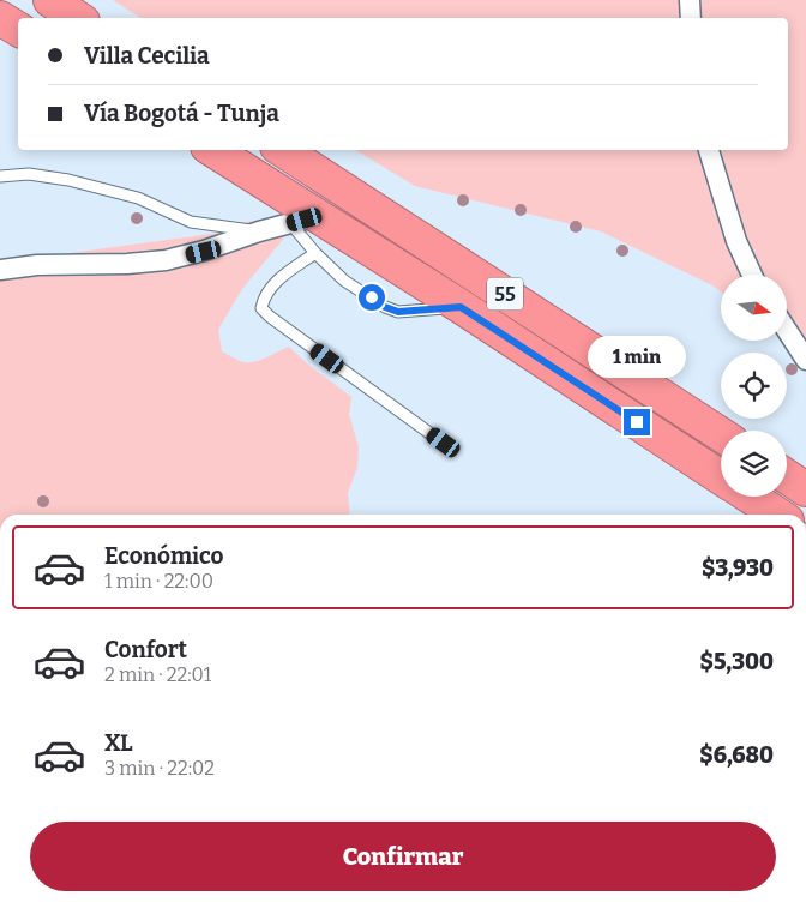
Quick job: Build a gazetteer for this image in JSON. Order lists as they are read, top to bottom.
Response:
{
  "streets": {
    "highway": ["55"]
  },
  "north": "right",
  "page": {
    "banner": ["Villa Cecilia", "Vía Bogotá - Tunja"],
    "bubble": "1 min",
    "list": [
      {
        "name": "Económico",
        "note": "1 min · 22:00",
        "value": "$3,930"
      },
      {
        "name": "Confort",
        "note": "2 min · 22:01",
        "value": "$5,300"
      },
      {
        "name": "XL",
        "note": "3 min · 22:02",
        "value": "$6,680"
      }
    ],
    "buttons": "Confirmar"
  }
}
